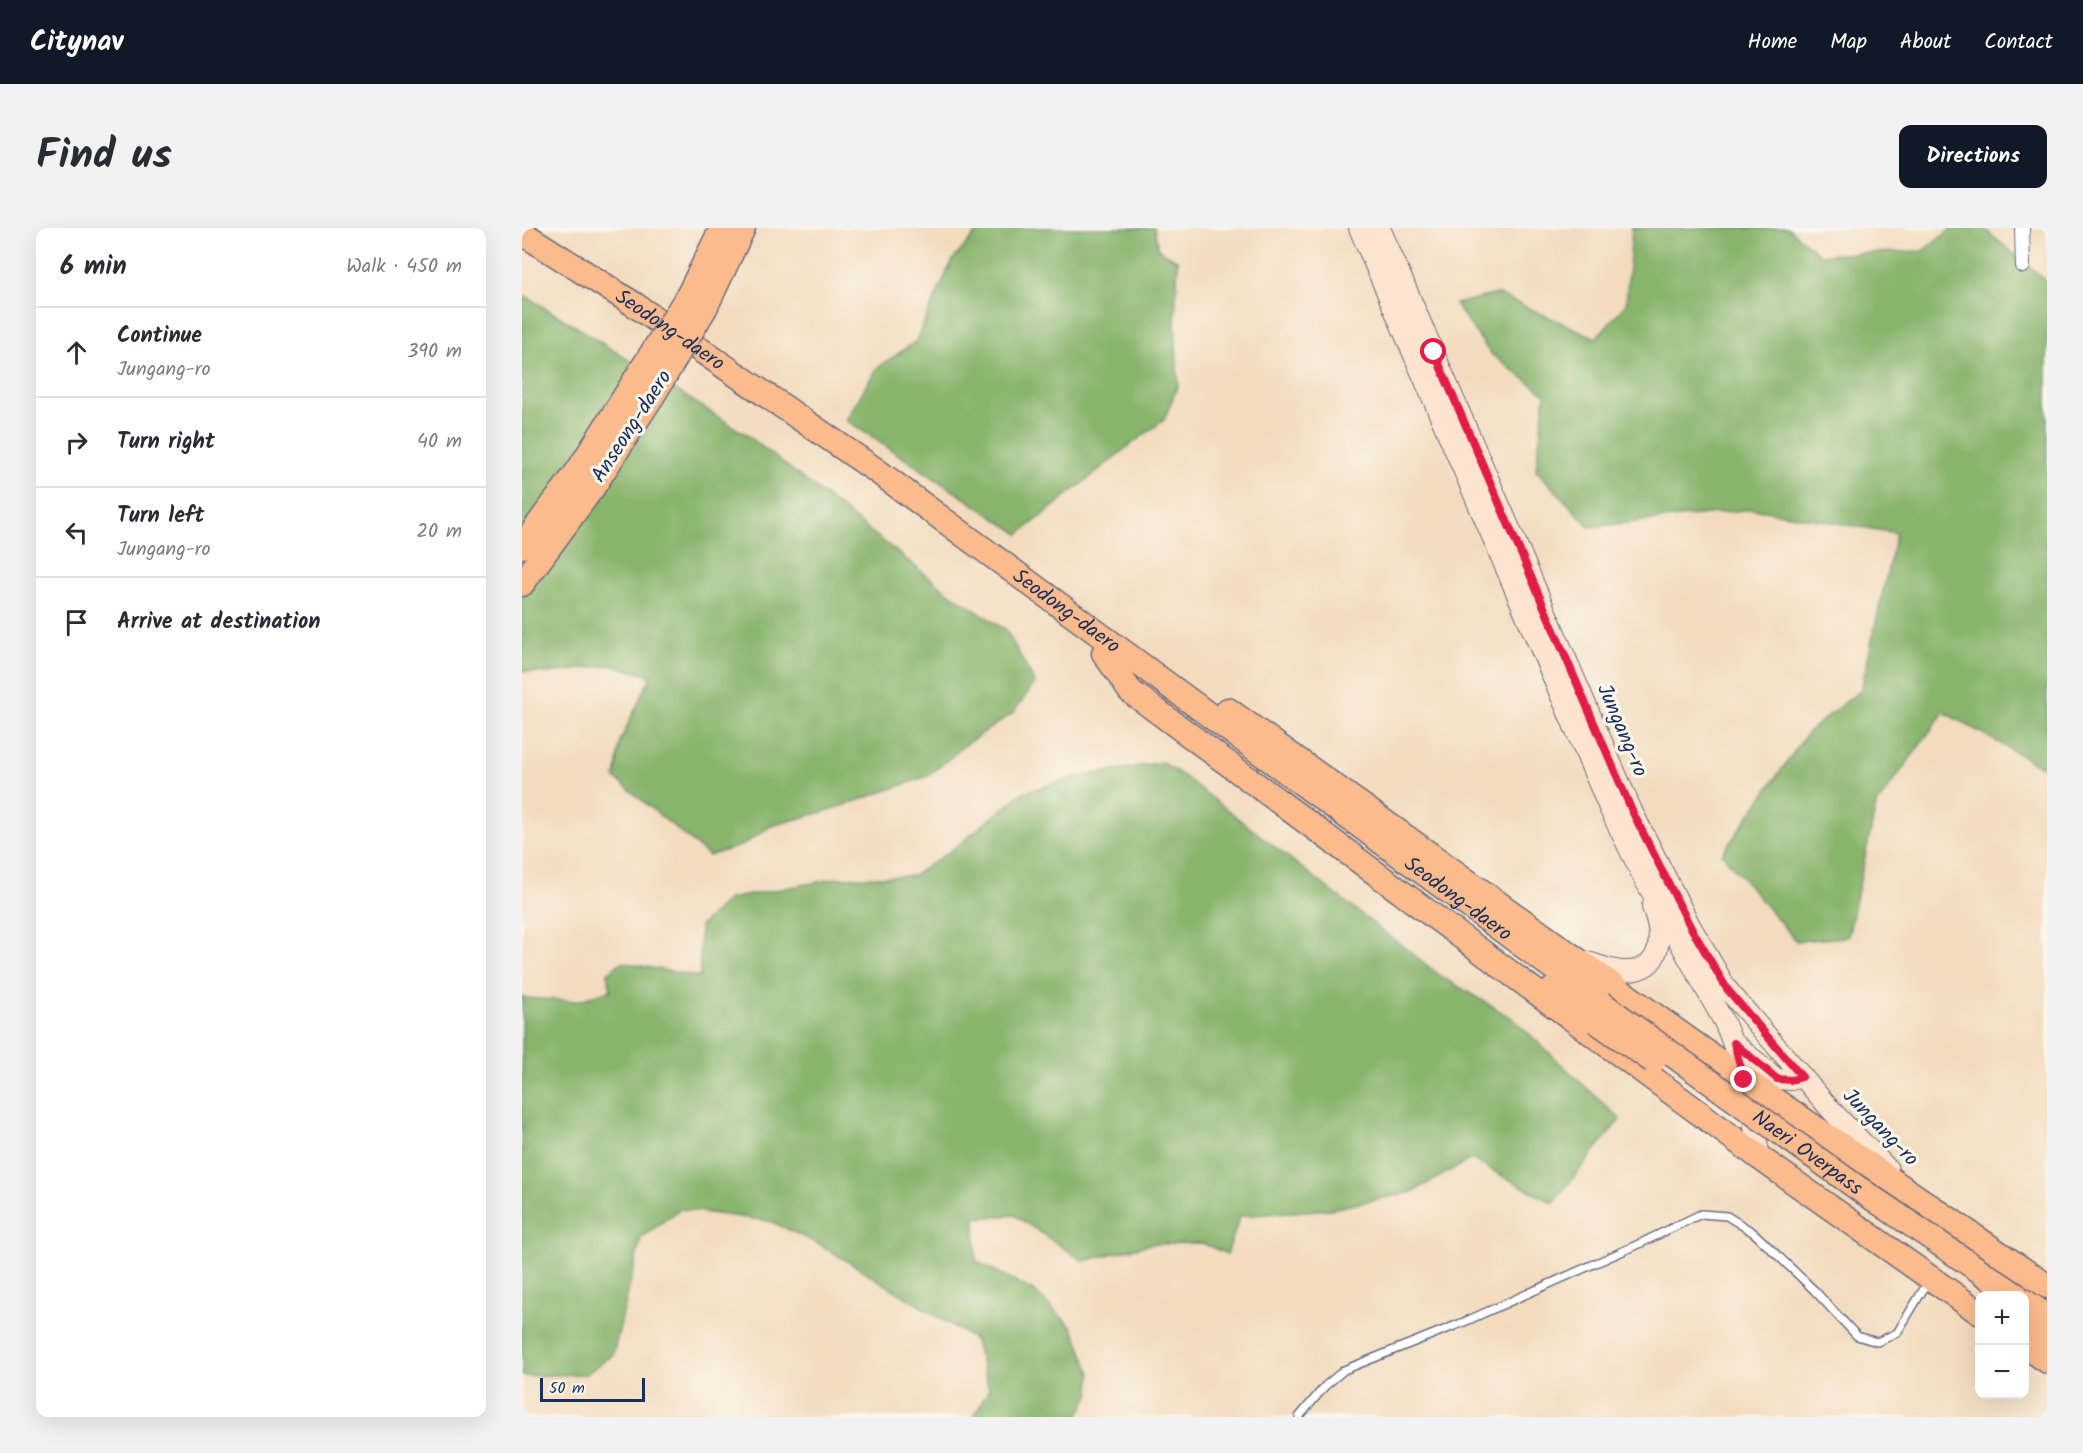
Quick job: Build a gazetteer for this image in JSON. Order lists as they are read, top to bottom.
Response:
{
  "streets": {
    "highway": ["Seodong-daero", "Anseong-daero", "Naeri Overpass"],
    "main road": ["Jungang-ro"]
  },
  "crossings": [
    ["Seodong-daero", "Naeri Overpass"]
  ],
  "scale_bar": "50 m",
  "page": {
    "header": "Citynav",
    "nav": [
      "Home",
      "Map",
      "About",
      "Contact"
    ],
    "title": "Find us",
    "buttons": "Directions",
    "heading": ["6 min", "Walk · 450 m"],
    "list": [
      ["Continue", "Jungang-ro", "390 m"],
      ["Turn right", "40 m"],
      ["Turn left", "Jungang-ro", "20 m"],
      "Arrive at destination"
    ],
    "map_buttons": ["+", "−"],
    "scale": "50 m"
  }
}
